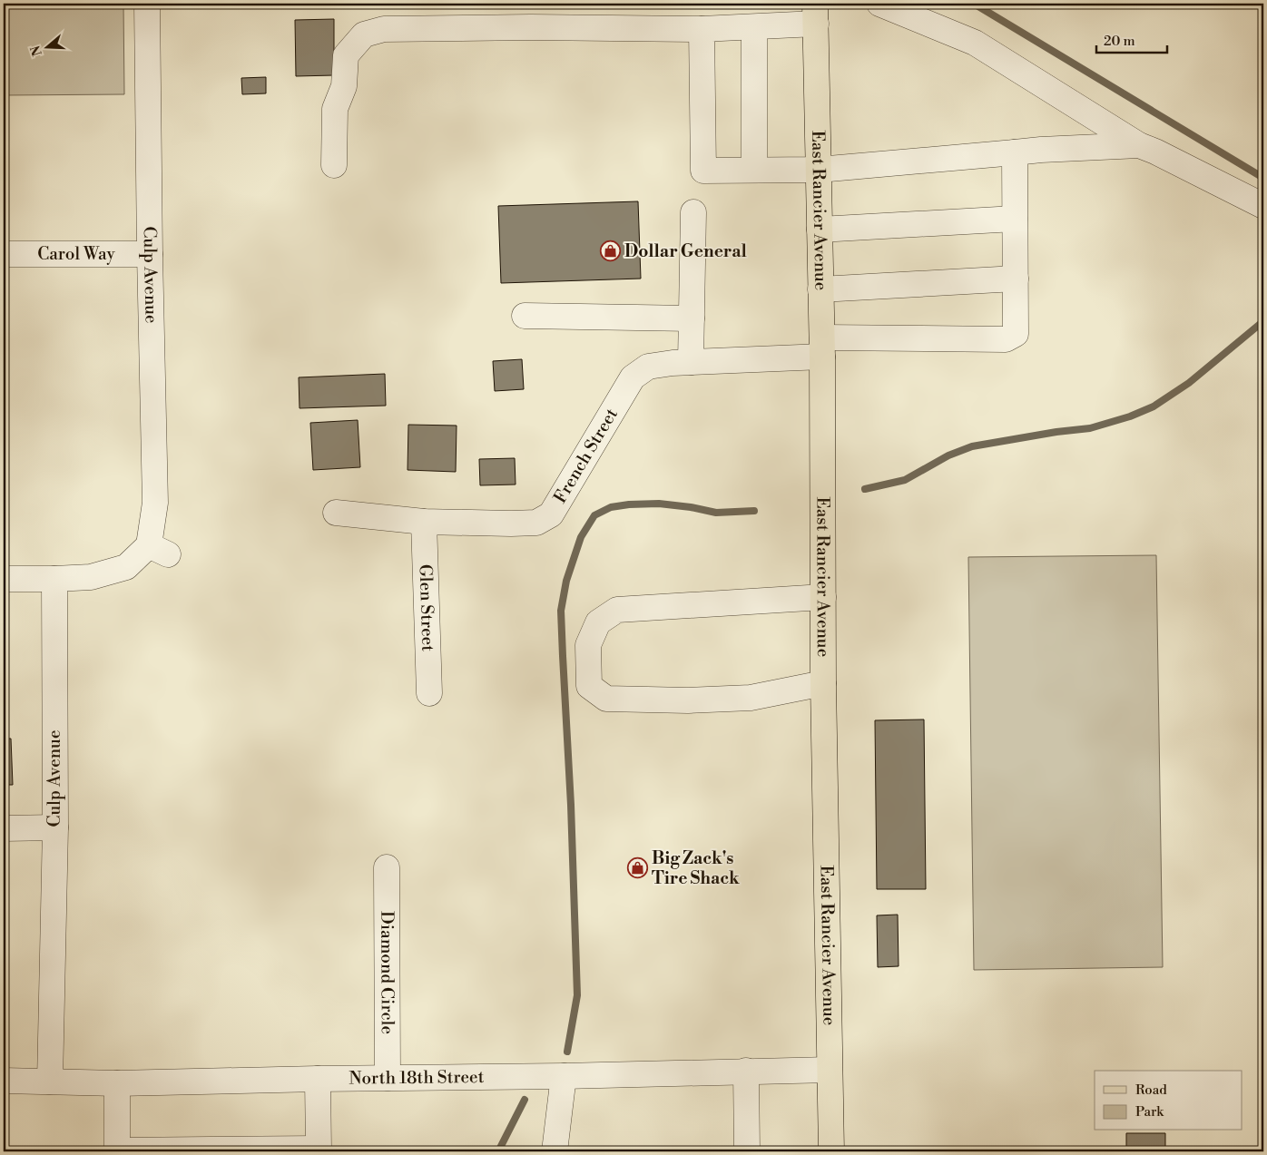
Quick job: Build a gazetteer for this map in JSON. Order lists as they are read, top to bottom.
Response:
{
  "streets": {
    "main road": ["East Rancier Avenue"],
    "street": [
      "Carol Way",
      "Culp Avenue",
      "French Street",
      "Glen Street",
      "Diamond Circle",
      "North 18th Street"
    ]
  },
  "crossings": [
    ["East Rancier Avenue", "French Street"],
    ["East Rancier Avenue", "North 18th Street"],
    ["Carol Way", "Culp Avenue"],
    ["Culp Avenue", "North 18th Street"],
    ["French Street", "Glen Street"],
    ["Diamond Circle", "North 18th Street"]
  ],
  "places": {
    "shop": ["Dollar General", "Big Zack's Tire Shack"]
  },
  "legend": ["Road", "Park"],
  "scale_bar": "20 m",
  "north": "left"
}
